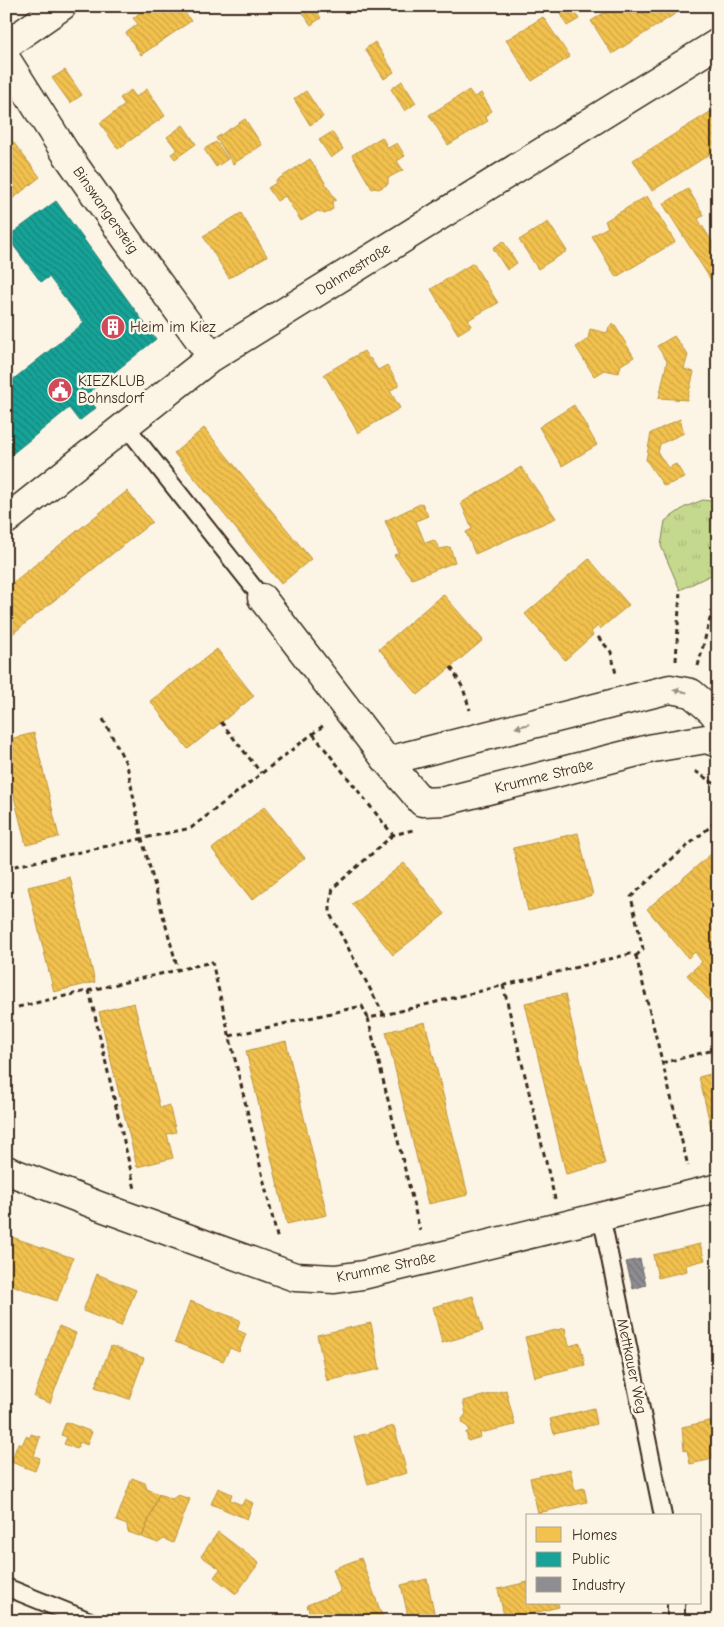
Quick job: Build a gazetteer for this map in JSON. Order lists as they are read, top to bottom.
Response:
{
  "streets": {
    "street": ["Binswangersteig", "Dahmestraße", "Krumme Straße"],
    "lane": ["Mettkauer Weg"]
  },
  "crossings": [
    ["Binswangersteig", "Dahmestraße"],
    ["Krumme Straße", "Mettkauer Weg"]
  ],
  "places": {
    "building": ["Heim im Kiez"],
    "public building": ["KIEZKLUB Bohnsdorf"]
  },
  "legend": ["Homes", "Public", "Industry"]
}
